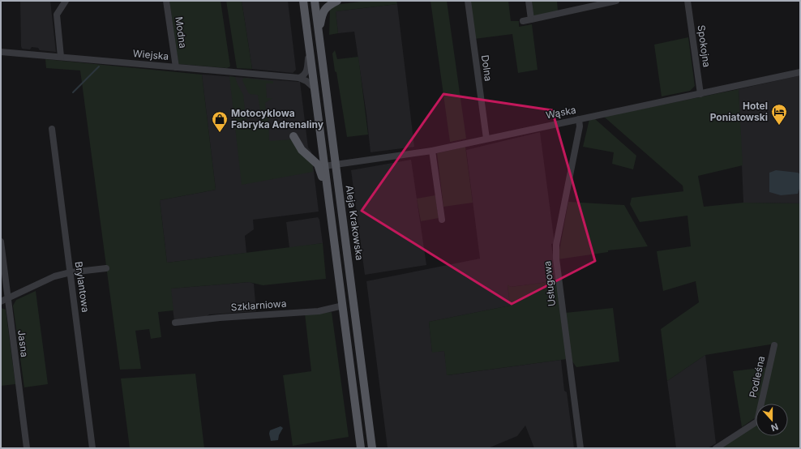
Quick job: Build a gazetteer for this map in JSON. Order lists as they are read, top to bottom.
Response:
{
  "streets": {
    "main road": ["Aleja Krakowska"],
    "street": [
      "Modna",
      "Spokojna",
      "Wiejska",
      "Dolna",
      "Wąska",
      "Usługowa",
      "Brylantowa",
      "Szklarniowa",
      "Jasna",
      "Podleśna"
    ]
  },
  "crossings": [
    ["Modna", "Wiejska"],
    ["Spokojna", "Wąska"],
    ["Dolna", "Wąska"],
    ["Wąska", "Aleja Krakowska"],
    ["Wąska", "Usługowa"]
  ],
  "places": {
    "hotel": ["Hotel Poniatowski"],
    "shop": ["Motocyklowa Fabryka Adrenaliny"]
  },
  "north": "bottom"
}
